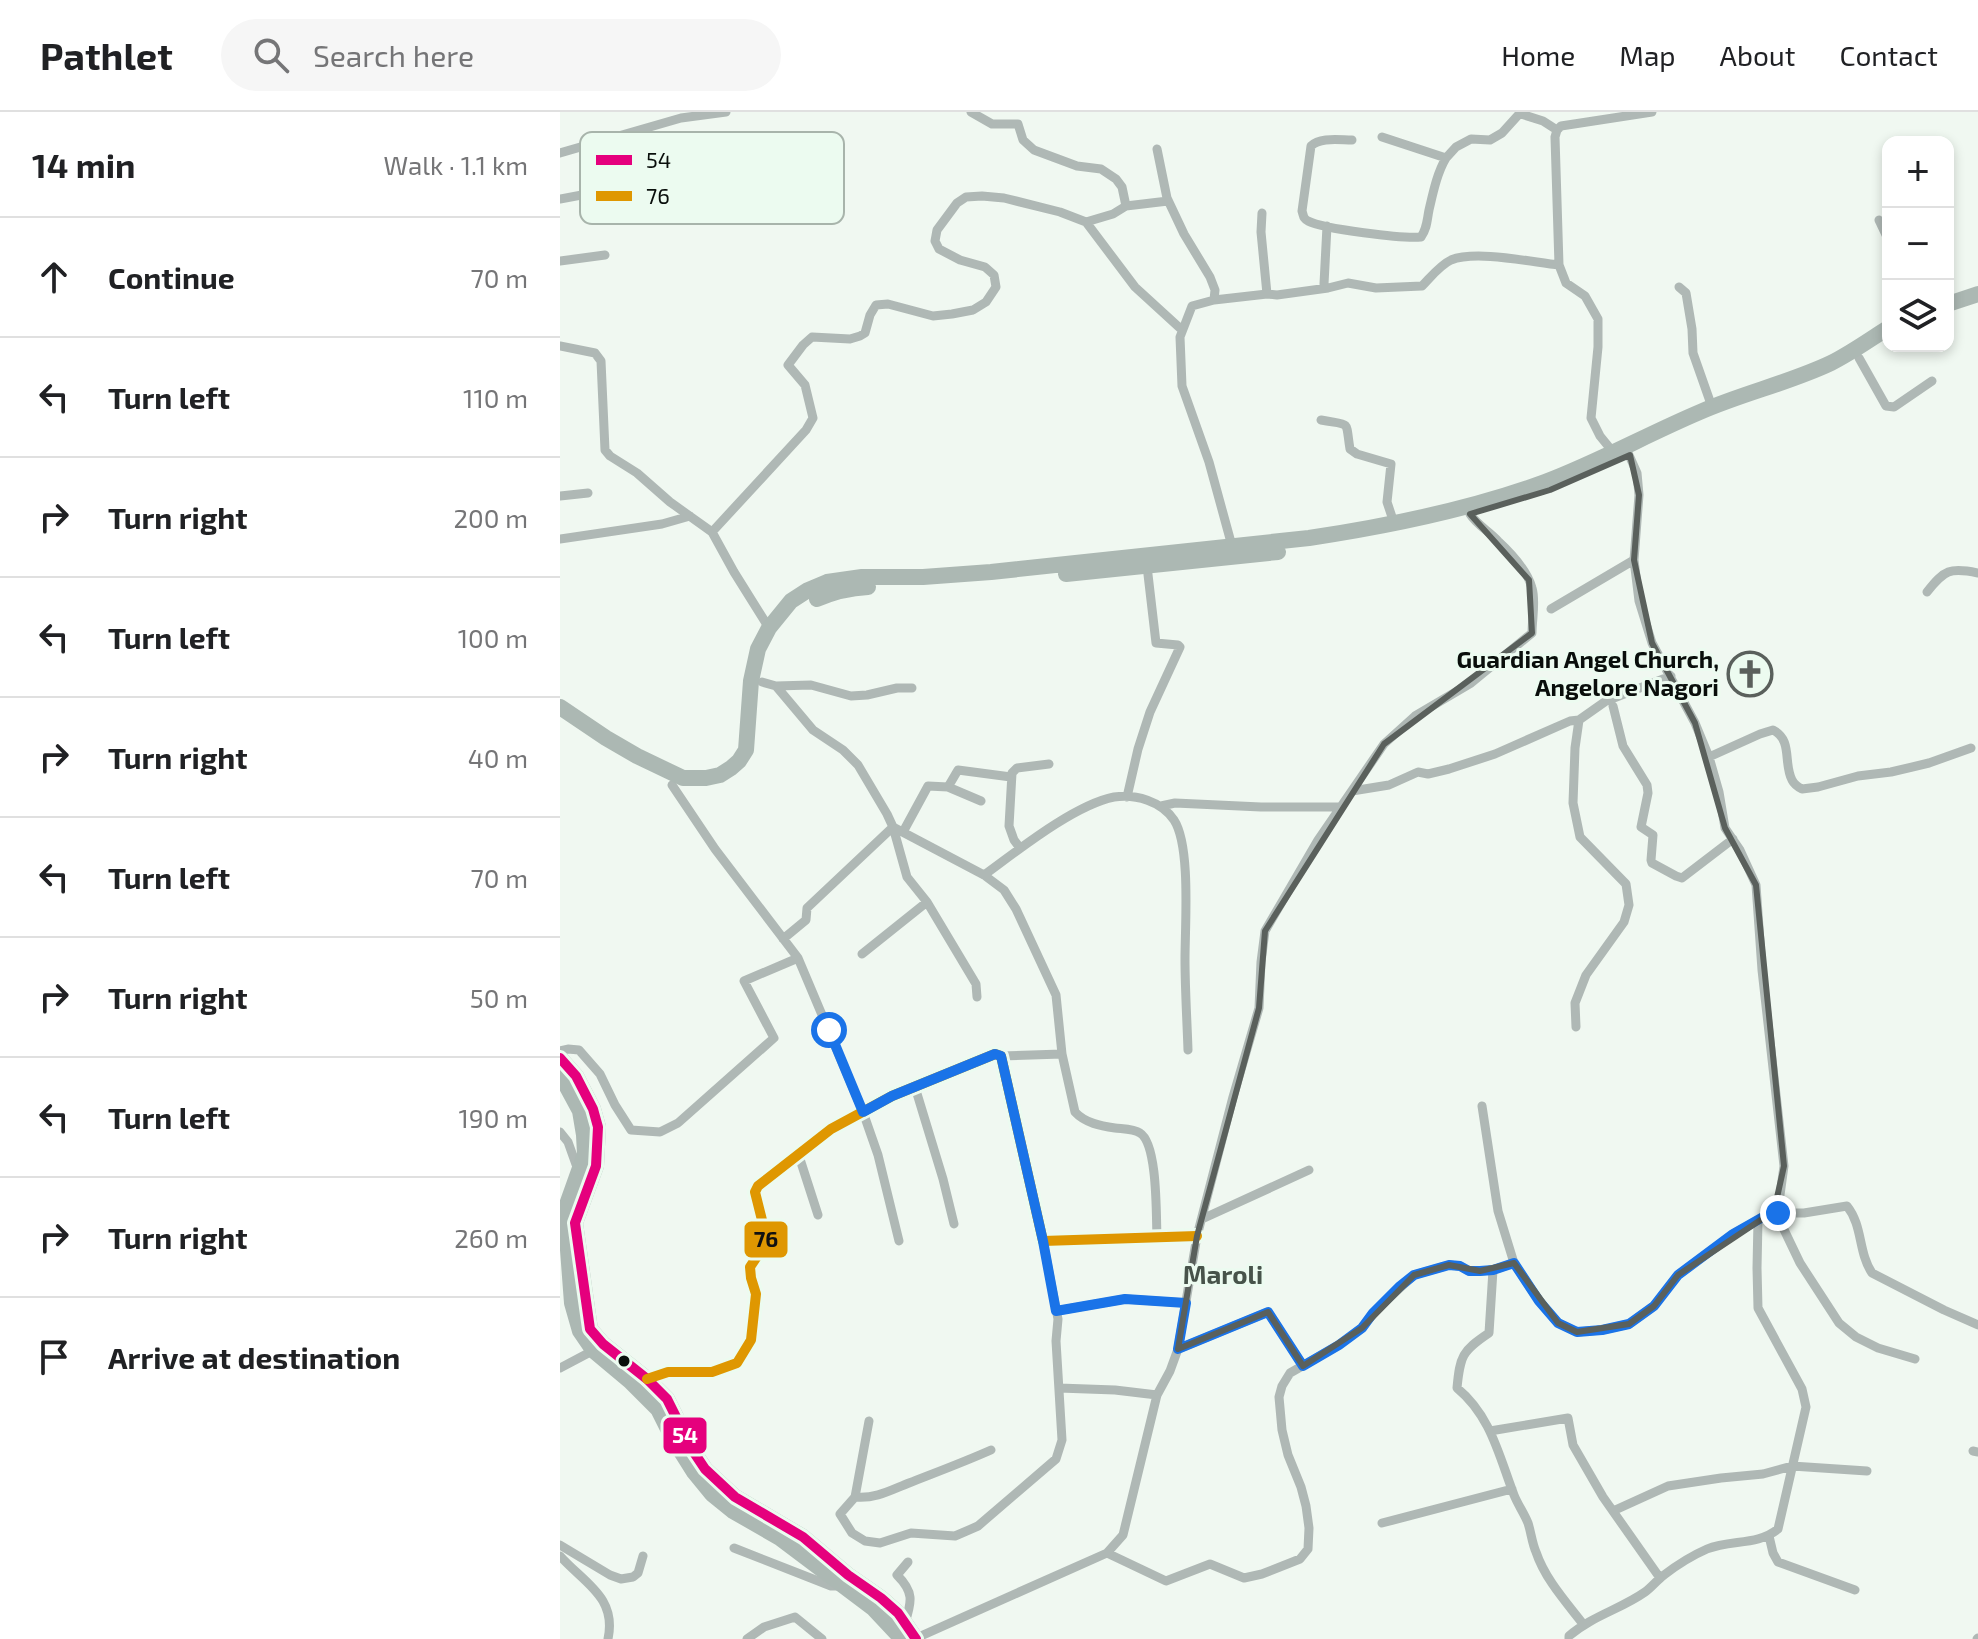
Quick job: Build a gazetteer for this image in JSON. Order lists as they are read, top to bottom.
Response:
{
  "districts": ["Maroli"],
  "places": {
    "church": ["Guardian Angel Church, Angelore Nagori"]
  },
  "lines": ["transit line 76", "transit line 54"],
  "legend": ["54", "76"],
  "page": {
    "header": "Pathlet",
    "search": "Search here",
    "nav": [
      "Home",
      "Map",
      "About",
      "Contact"
    ],
    "heading": ["14 min", "Walk · 1.1 km"],
    "map_buttons": ["+", "−"],
    "list": [
      ["Continue", "70 m"],
      ["Turn left", "110 m"],
      ["Turn right", "200 m"],
      ["Turn left", "100 m"],
      ["Turn right", "40 m"],
      ["Turn left", "70 m"],
      ["Turn right", "50 m"],
      ["Turn left", "190 m"],
      ["Turn right", "260 m"],
      "Arrive at destination"
    ]
  }
}
